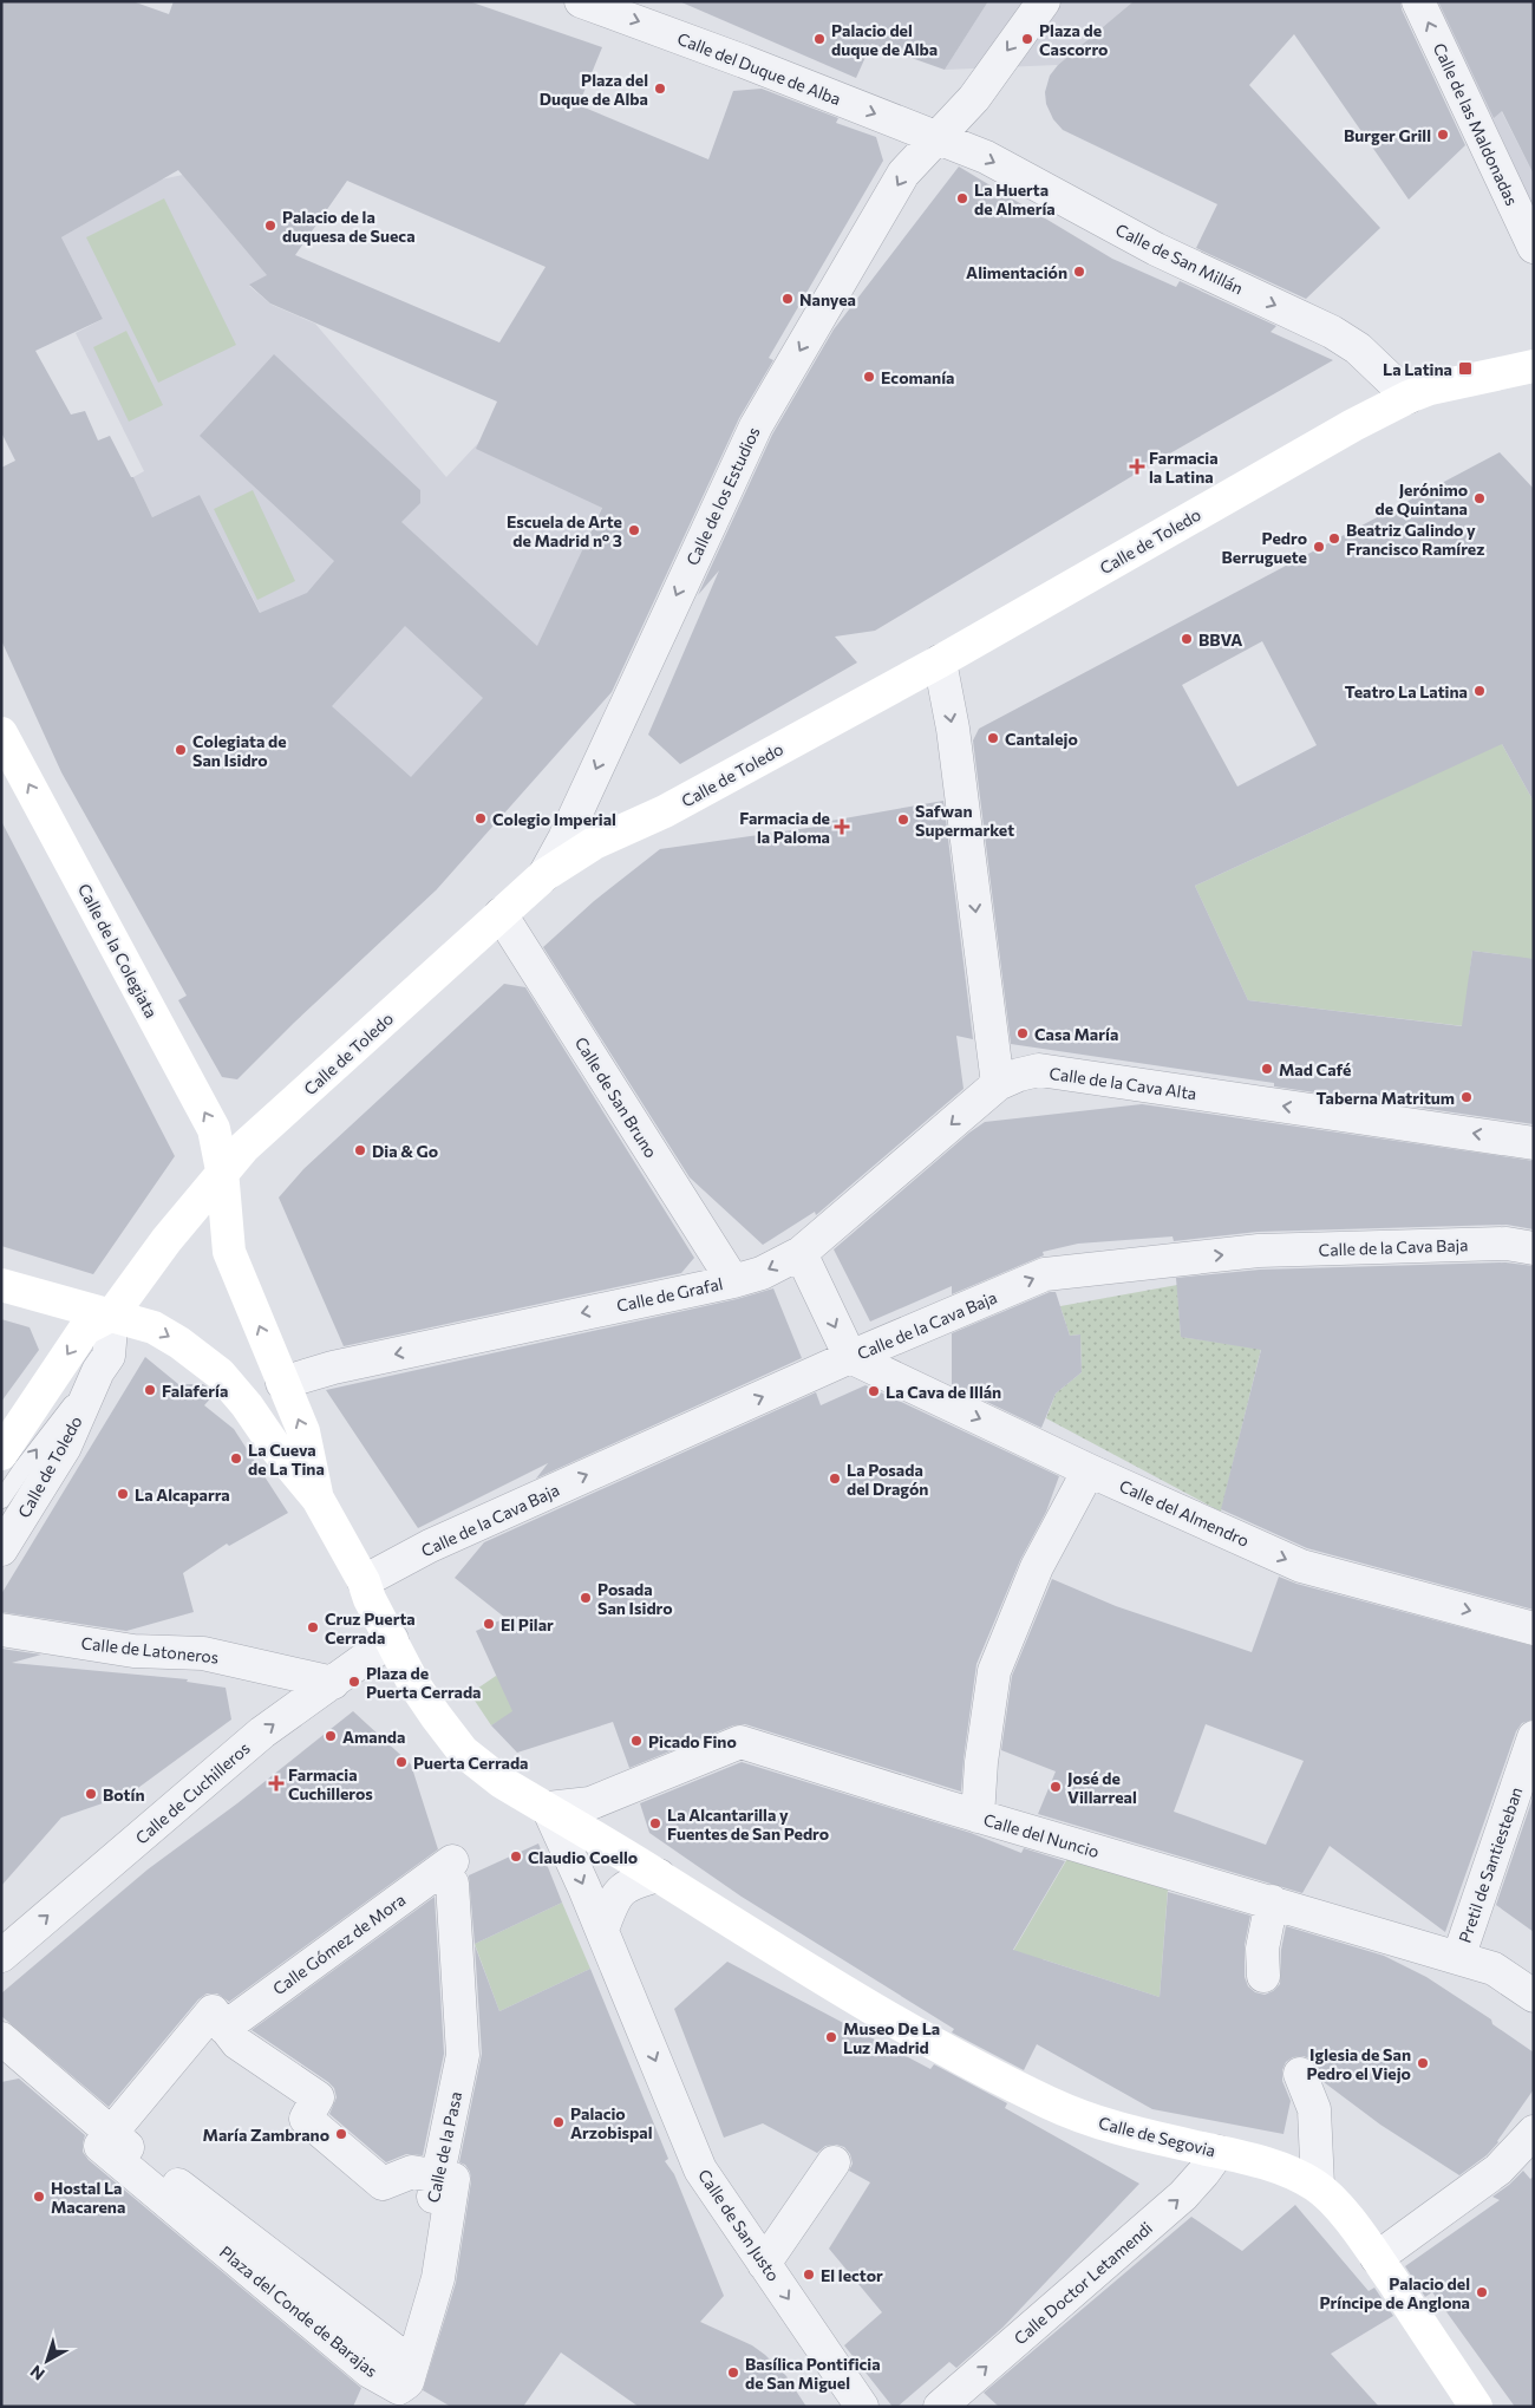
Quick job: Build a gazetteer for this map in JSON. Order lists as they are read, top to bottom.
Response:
{
  "streets": {
    "street": [
      "Calle del Duque de Alba",
      "Calle de las Maldonadas",
      "Calle de San Millán",
      "Calle de los Estudios",
      "Calle de Toledo",
      "Calle de la Colegiata",
      "Calle de la Cava Alta",
      "Calle de San Bruno",
      "Calle de la Cava Baja",
      "Calle de Grafal",
      "Calle del Almendro",
      "Calle de Latoneros",
      "Calle de Cuchilleros",
      "Calle del Nuncio",
      "Pretil de Santiesteban",
      "Calle Gómez de Mora",
      "Calle de Segovia",
      "Calle de la Pasa",
      "Calle de San Justo",
      "Calle Doctor Letamendi",
      "Plaza del Conde de Barajas"
    ]
  },
  "crossings": [
    ["Calle del Duque de Alba", "Calle de San Millán"],
    ["Calle del Duque de Alba", "Calle de los Estudios"],
    ["Calle de San Millán", "Calle de los Estudios"],
    ["Calle de San Millán", "Calle de Toledo"],
    ["Calle de los Estudios", "Calle de Toledo"],
    ["Calle de Toledo", "Calle de la Colegiata"],
    ["Calle de Toledo", "Calle de San Bruno"],
    ["Calle de la Colegiata", "Calle de Grafal"],
    ["Calle de la Cava Alta", "Calle de Grafal"],
    ["Calle de San Bruno", "Calle de Grafal"],
    ["Calle de la Cava Baja", "Calle del Almendro"],
    ["Calle de Latoneros", "Calle de Cuchilleros"],
    ["Calle del Nuncio", "Pretil de Santiesteban"],
    ["Calle del Nuncio", "Calle de San Justo"],
    ["Calle Gómez de Mora", "Calle de la Pasa"],
    ["Calle de Segovia", "Calle Doctor Letamendi"],
    ["Calle de la Pasa", "Plaza del Conde de Barajas"]
  ],
  "one_way": [
    "Calle del Duque de Alba",
    "Calle de las Maldonadas",
    "Calle de San Millán",
    "Calle de los Estudios",
    "Calle de la Colegiata",
    "Calle de la Cava Alta",
    "Calle de la Cava Baja",
    "Calle de Grafal",
    "Calle del Almendro",
    "Calle de Cuchilleros",
    "Calle de San Justo",
    "Calle Doctor Letamendi"
  ],
  "places": {
    "other": [
      "Palacio del duque de Alba",
      "Plaza de Cascorro",
      "Plaza del Duque de Alba",
      "Burger Grill",
      "La Huerta de Almería",
      "Palacio de la duquesa de Sueca",
      "Alimentación",
      "Nanyea",
      "Ecomanía",
      "Jerónimo de Quintana",
      "Escuela de Arte de Madrid nº 3",
      "Beatriz Galindo y Francisco Ramírez",
      "Pedro Berruguete",
      "BBVA",
      "Teatro La Latina",
      "Cantalejo",
      "Colegiata de San Isidro",
      "Colegio Imperial",
      "Safwan Supermarket",
      "Casa María",
      "Mad Café",
      "Taberna Matritum",
      "Dia & Go",
      "Falafería",
      "La Cava de Illán",
      "La Cueva de La Tina",
      "La Posada del Dragón",
      "La Alcaparra",
      "Posada San Isidro",
      "El Pilar",
      "Cruz Puerta Cerrada",
      "Plaza de Puerta Cerrada",
      "Amanda",
      "Picado Fino",
      "Puerta Cerrada",
      "José de Villarreal",
      "Botín",
      "La Alcantarilla y Fuentes de San Pedro",
      "Claudio Coello",
      "Museo De La Luz Madrid",
      "Iglesia de San Pedro el Viejo",
      "Palacio Arzobispal",
      "María Zambrano",
      "Hostal La Macarena",
      "El lector",
      "Palacio del Príncipe de Anglona",
      "Basílica Pontificia de San Miguel"
    ],
    "transit": ["La Latina"],
    "health": ["Farmacia la Latina", "Farmacia de la Paloma", "Farmacia Cuchilleros"]
  },
  "north": "bottom left"
}
